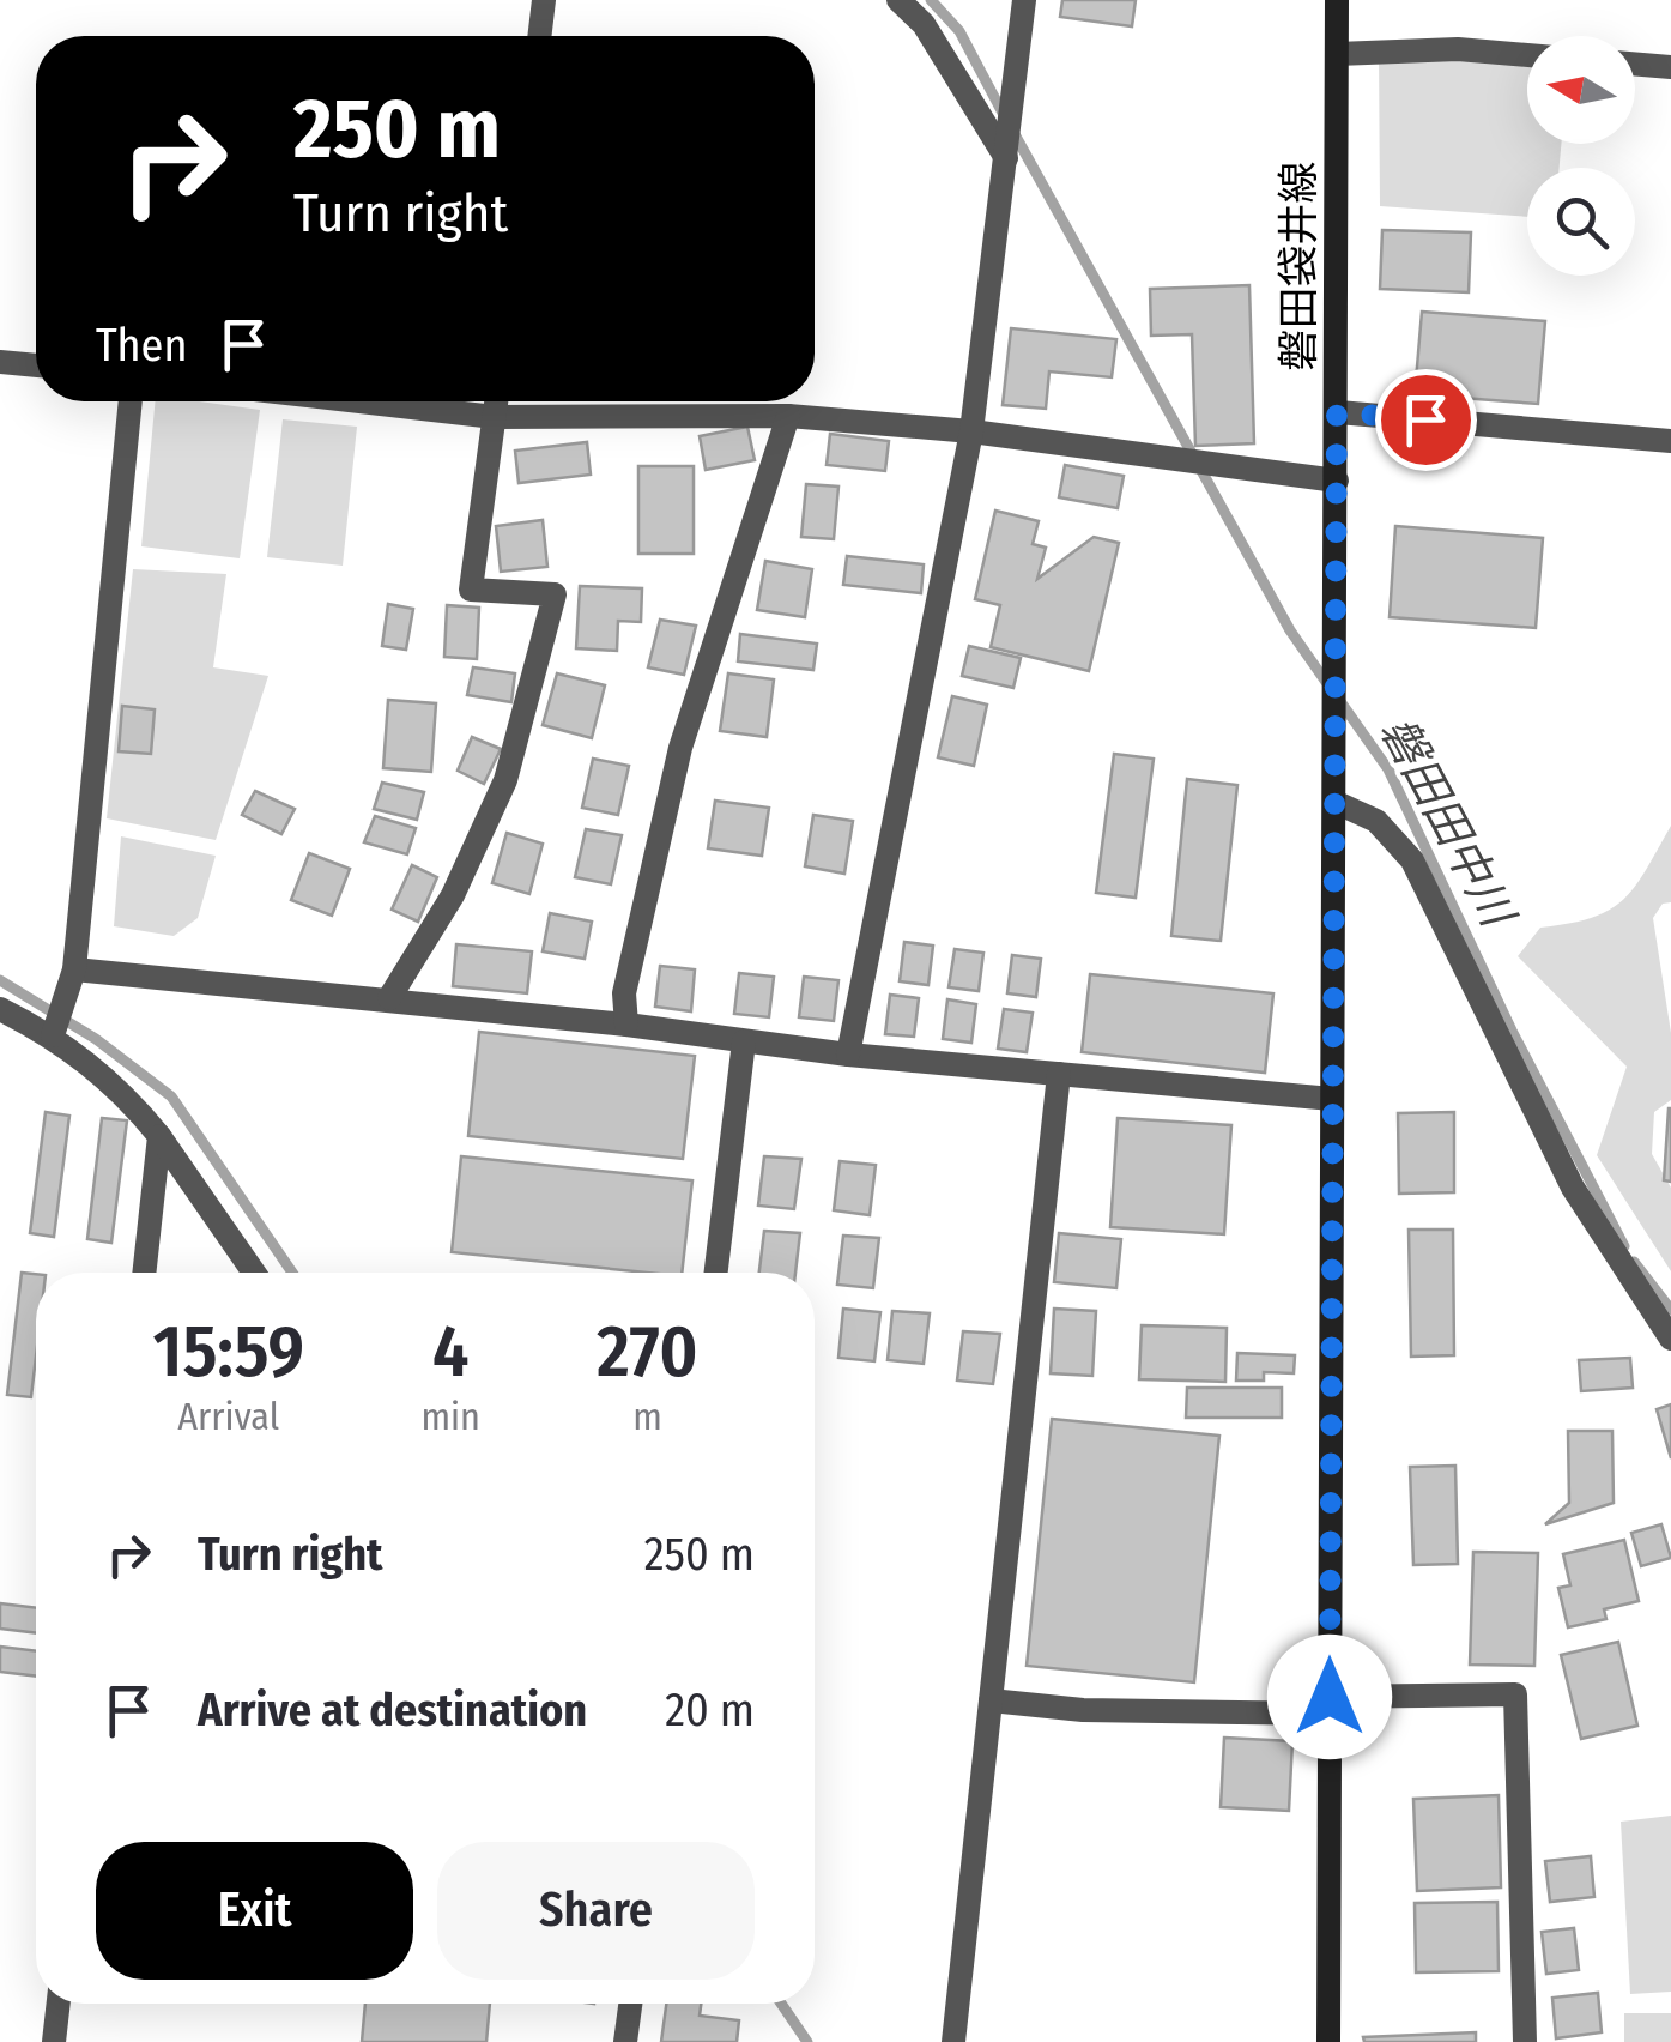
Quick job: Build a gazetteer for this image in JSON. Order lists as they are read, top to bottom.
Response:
{
  "streets": {
    "main road": ["磐田袋井線"]
  },
  "water": ["磐田田中川"],
  "north": "left",
  "page": {
    "turn": ["250 m", "Turn right"],
    "then": "Then",
    "eta": [
      "15:59",
      "Arrival",
      "4",
      "min",
      "270",
      "m"
    ],
    "list": [
      {
        "name": "Turn right",
        "value": "250 m"
      },
      {
        "name": "Arrive at destination",
        "value": "20 m"
      }
    ],
    "buttons": ["Exit", "Share"]
  }
}
